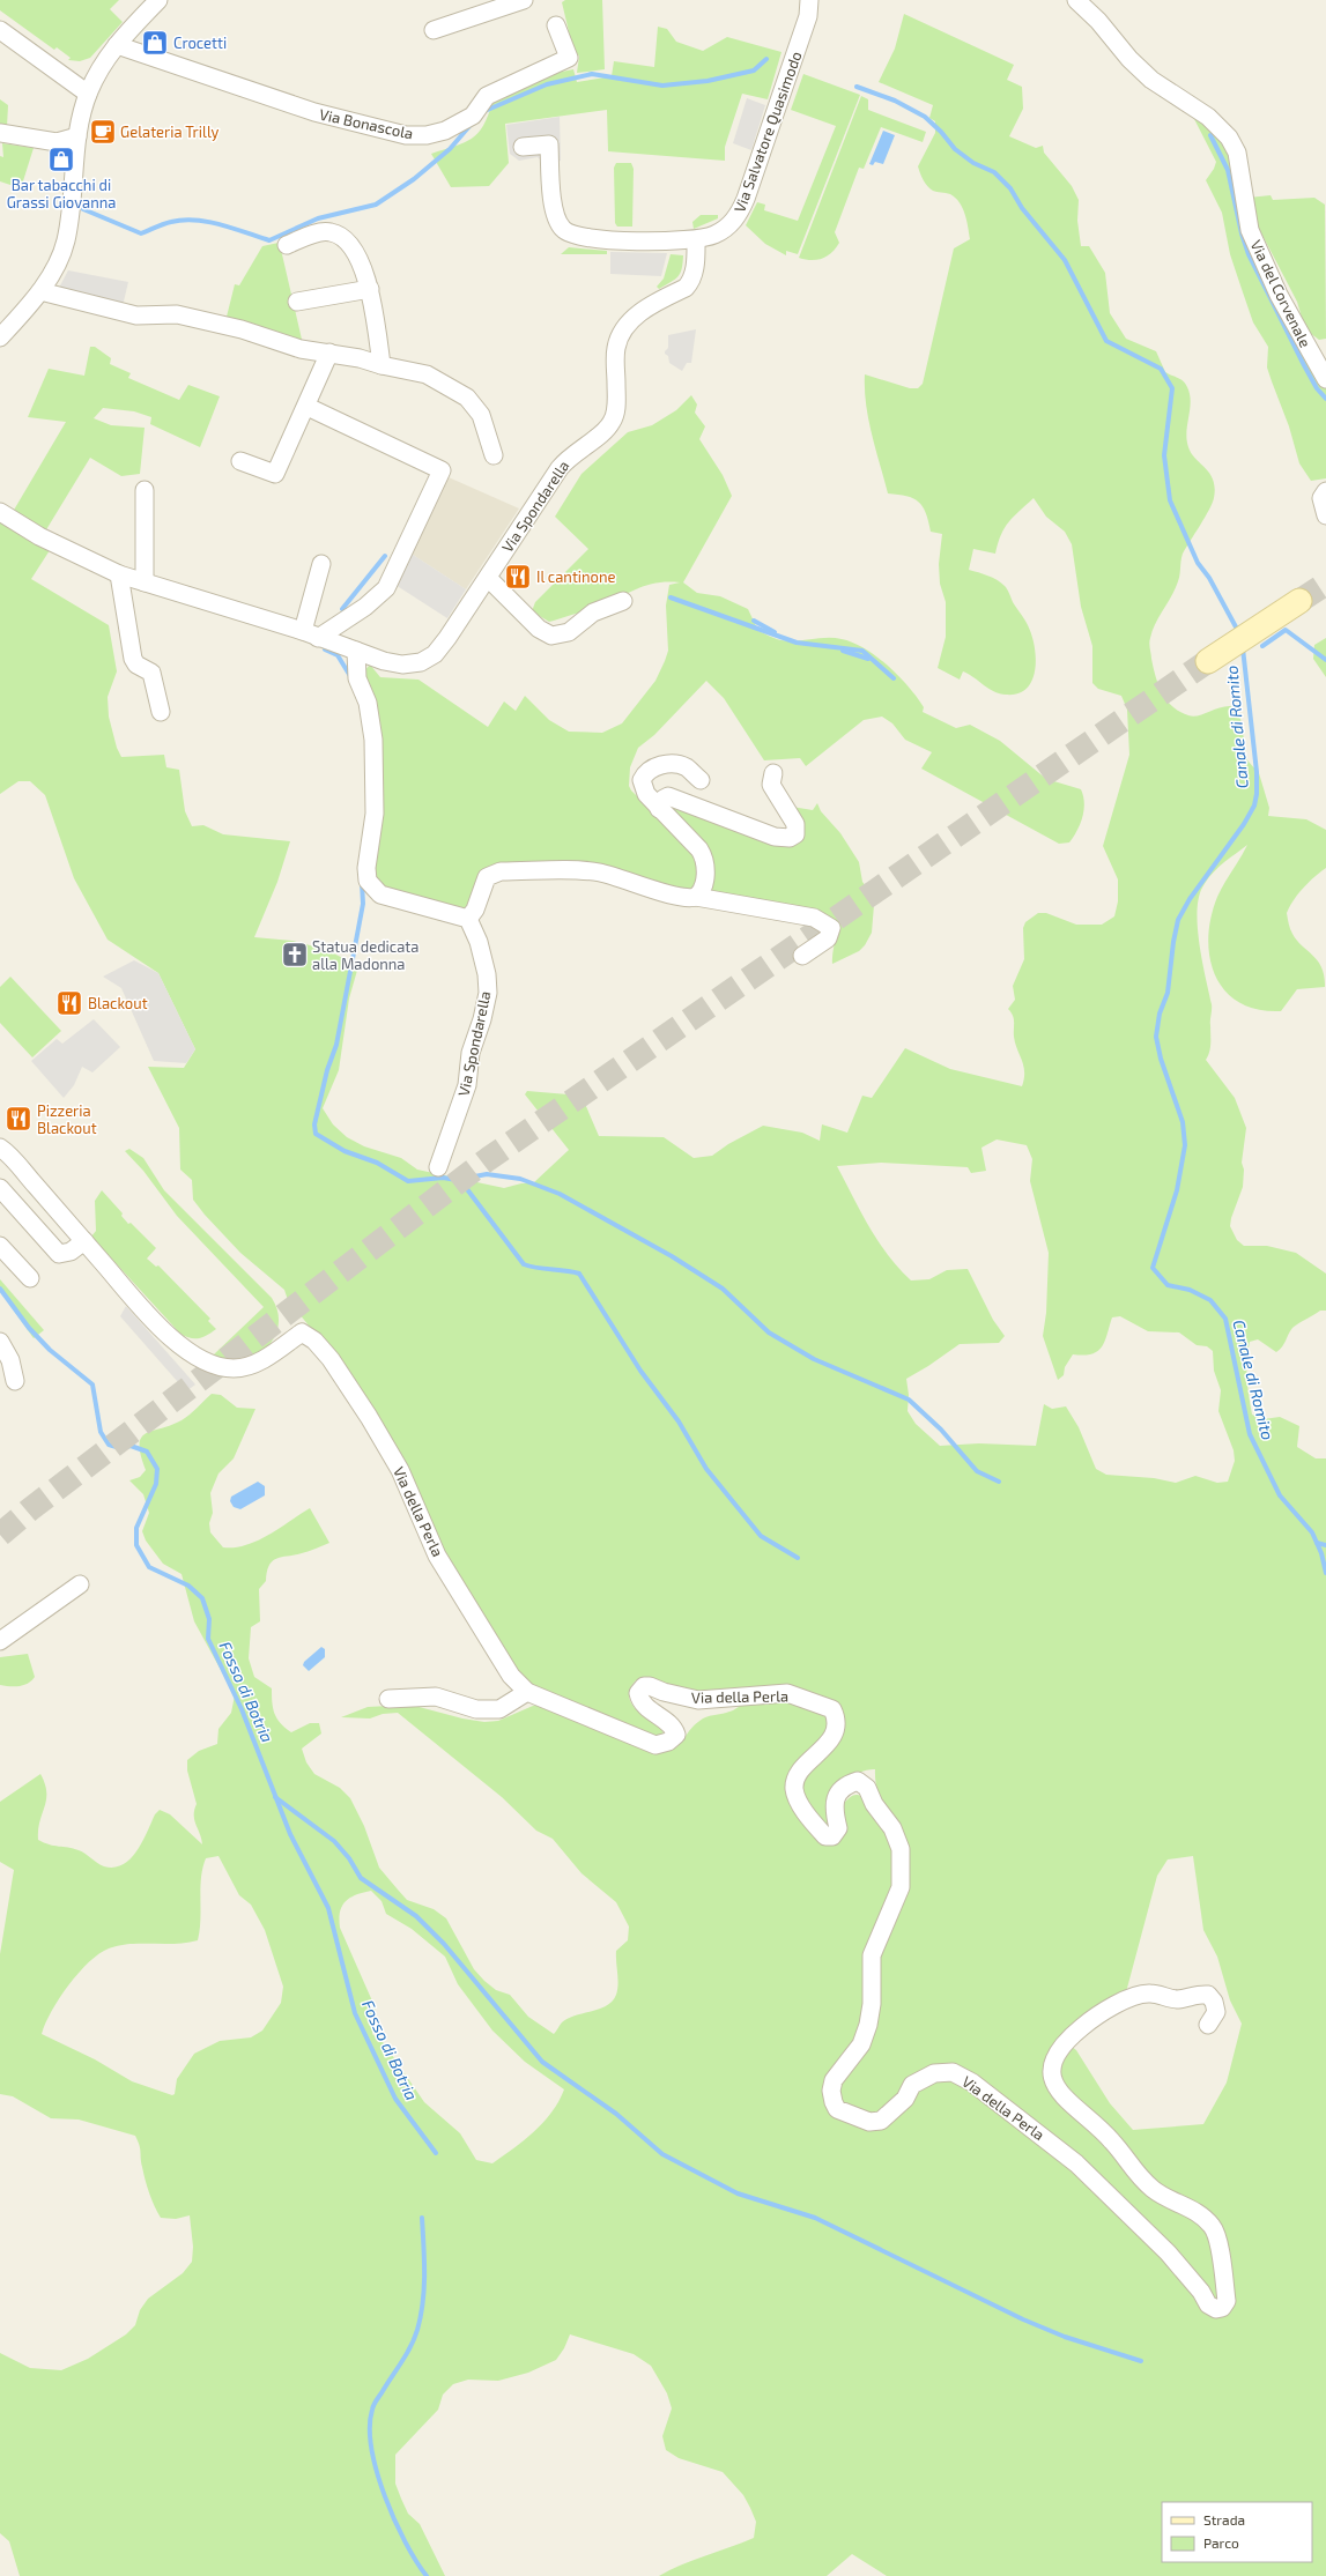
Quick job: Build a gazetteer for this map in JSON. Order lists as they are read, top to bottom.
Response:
{
  "streets": {
    "street": [
      "Via Bonascola",
      "Via Salvatore Quasimodo",
      "Via del Corvenale",
      "Via Spondarella",
      "Via della Perla"
    ]
  },
  "crossings": [
    ["Via Salvatore Quasimodo", "Via Spondarella"]
  ],
  "water": ["Canale di Romito", "Fosso di Botria"],
  "places": {
    "shop": ["Crocetti", "Bar tabacchi di Grassi Giovanna"],
    "cafe": ["Gelateria Trilly"],
    "restaurant": ["Il cantinone", "Blackout", "Pizzeria Blackout"],
    "church": ["Statua dedicata alla Madonna"]
  },
  "legend": ["Strada", "Parco"]
}
